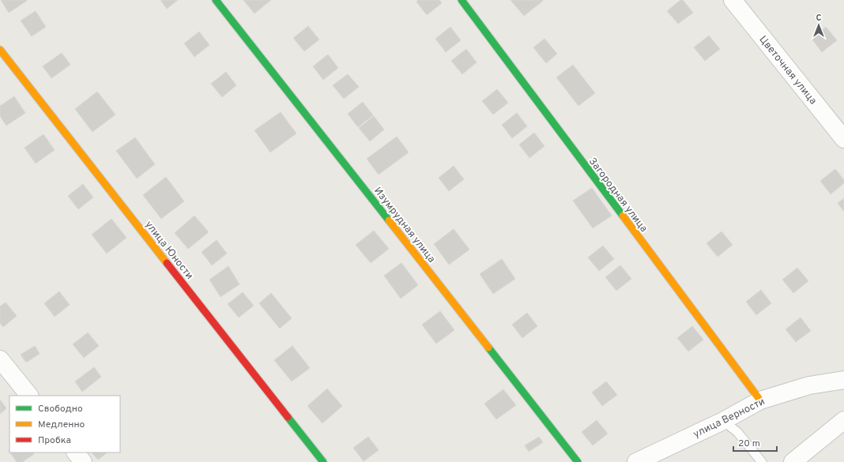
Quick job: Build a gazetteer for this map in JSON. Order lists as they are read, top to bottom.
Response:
{
  "streets": {
    "street": [
      "Цветочная улица",
      "Загородная улица",
      "Изумрудная улица",
      "улица Юности",
      "улица Верности"
    ]
  },
  "crossings": [
    ["Загородная улица", "улица Верности"]
  ],
  "legend": ["Свободно", "Медленно", "Пробка"],
  "scale_bar": "20 m",
  "north": "top"
}
